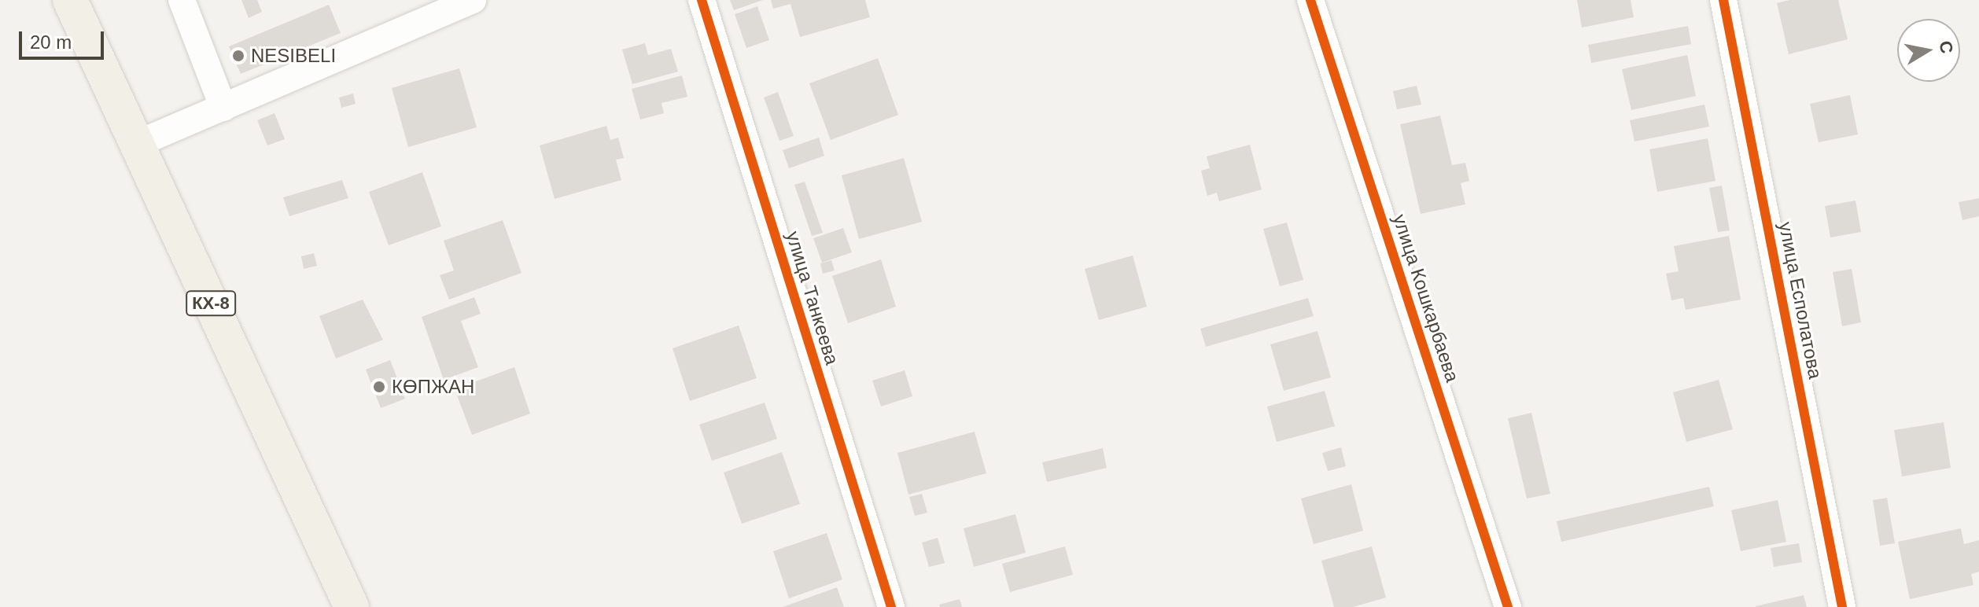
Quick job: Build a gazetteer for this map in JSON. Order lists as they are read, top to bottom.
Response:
{
  "streets": {
    "main road": ["КХ-8"],
    "street": ["улица Танкеева", "улица Кошкарбаева", "улица Есполатова"]
  },
  "places": ["NESIBELI", "КӨПЖАН"],
  "scale_bar": "20 m",
  "north": "right"
}
